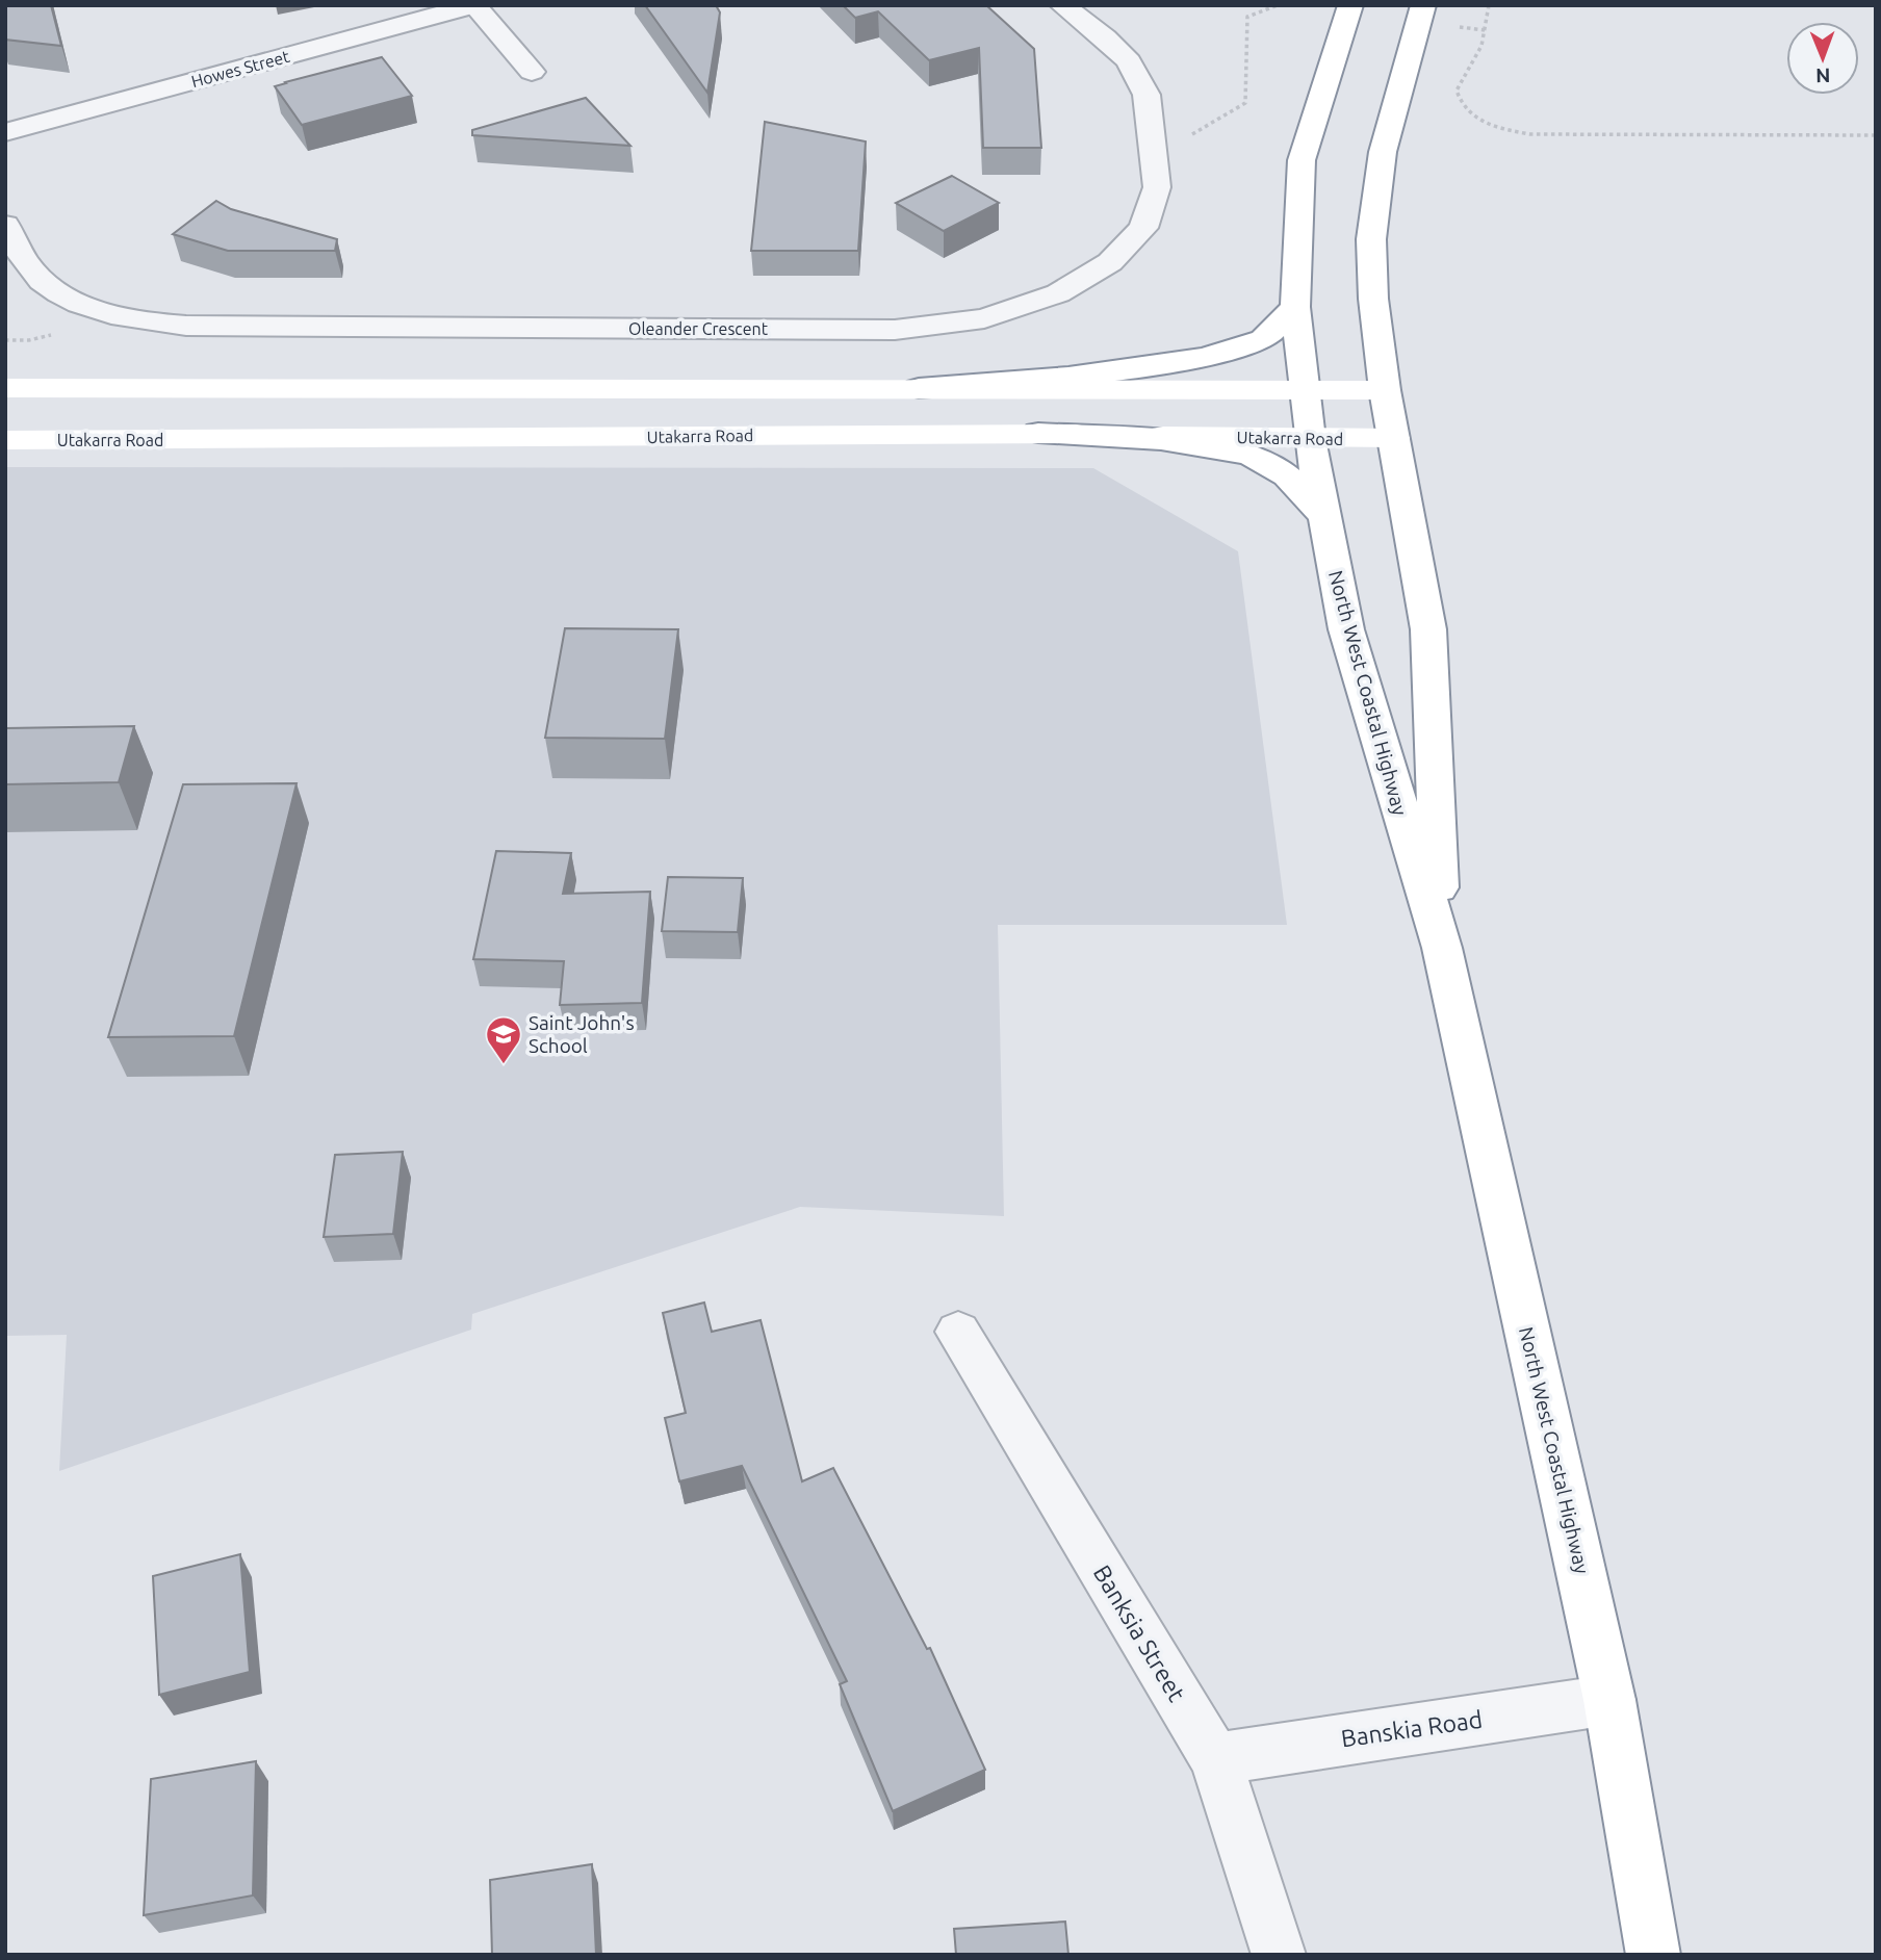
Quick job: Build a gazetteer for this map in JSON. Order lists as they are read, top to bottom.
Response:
{
  "streets": {
    "main road": ["Utakarra Road", "North West Coastal Highway"],
    "street": [
      "Howes Street",
      "Oleander Crescent",
      "Banksia Street",
      "Banskia Road"
    ]
  },
  "crossings": [
    ["Utakarra Road", "North West Coastal Highway"],
    ["North West Coastal Highway", "Banskia Road"],
    ["Banksia Street", "Banskia Road"]
  ],
  "places": {
    "school or university": ["Saint John's School"]
  },
  "north": "bottom"
}
